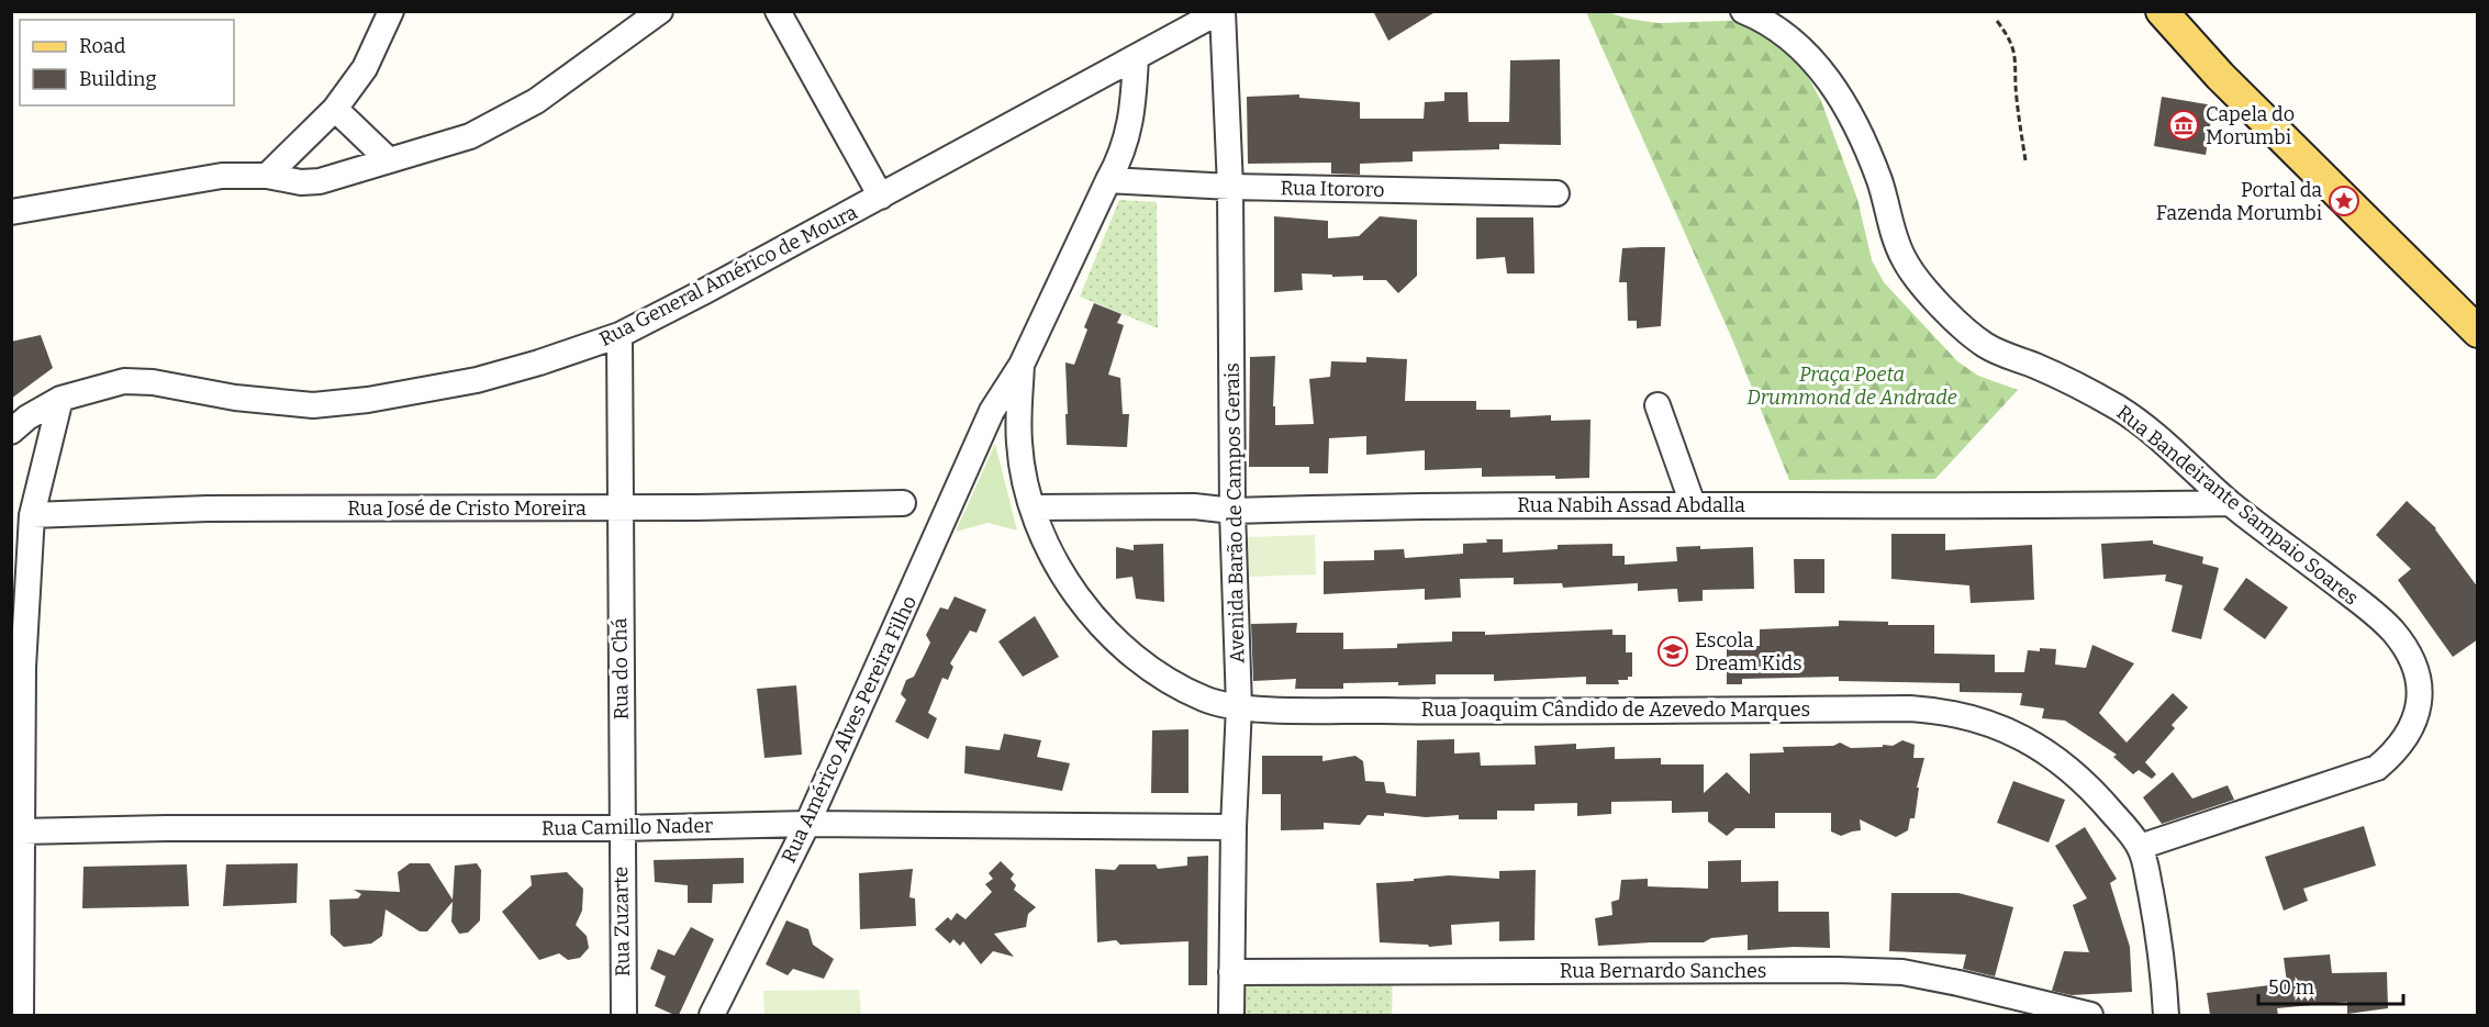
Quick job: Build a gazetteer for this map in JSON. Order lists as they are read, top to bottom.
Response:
{
  "streets": {
    "street": [
      "Rua Itororo",
      "Rua General Américo de Moura",
      "Rua Nabih Assad Abdalla",
      "Rua Bandeirante Sampaio Soares",
      "Rua José de Cristo Moreira",
      "Avenida Barão de Campos Gerais",
      "Rua do Chá",
      "Rua Joaquim Cândido de Azevedo Marques",
      "Rua Américo Alves Pereira Filho",
      "Rua Camillo Nader",
      "Rua Zuzarte",
      "Rua Bernardo Sanches"
    ]
  },
  "crossings": [
    ["Rua Itororo", "Avenida Barão de Campos Gerais"],
    ["Rua Itororo", "Rua Joaquim Cândido de Azevedo Marques"],
    ["Rua General Américo de Moura", "Avenida Barão de Campos Gerais"],
    ["Rua General Américo de Moura", "Rua do Chá"],
    ["Rua General Américo de Moura", "Rua Joaquim Cândido de Azevedo Marques"],
    ["Rua Nabih Assad Abdalla", "Rua Bandeirante Sampaio Soares"],
    ["Rua Nabih Assad Abdalla", "Avenida Barão de Campos Gerais"],
    ["Rua Nabih Assad Abdalla", "Rua Joaquim Cândido de Azevedo Marques"],
    ["Rua Bandeirante Sampaio Soares", "Rua Joaquim Cândido de Azevedo Marques"],
    ["Rua José de Cristo Moreira", "Rua do Chá"],
    ["Avenida Barão de Campos Gerais", "Rua Joaquim Cândido de Azevedo Marques"],
    ["Avenida Barão de Campos Gerais", "Rua Camillo Nader"],
    ["Avenida Barão de Campos Gerais", "Rua Bernardo Sanches"],
    ["Rua do Chá", "Rua Camillo Nader"],
    ["Rua do Chá", "Rua Zuzarte"],
    ["Rua Joaquim Cândido de Azevedo Marques", "Rua Américo Alves Pereira Filho"],
    ["Rua Américo Alves Pereira Filho", "Rua Camillo Nader"],
    ["Rua Camillo Nader", "Rua Zuzarte"]
  ],
  "parks": ["Praça Poeta Drummond de Andrade"],
  "places": {
    "museum": ["Capela do Morumbi"],
    "place": ["Portal da Fazenda Morumbi"],
    "school or university": ["Escola Dream Kids"]
  },
  "legend": ["Road", "Building"],
  "scale_bar": "50 m"
}
